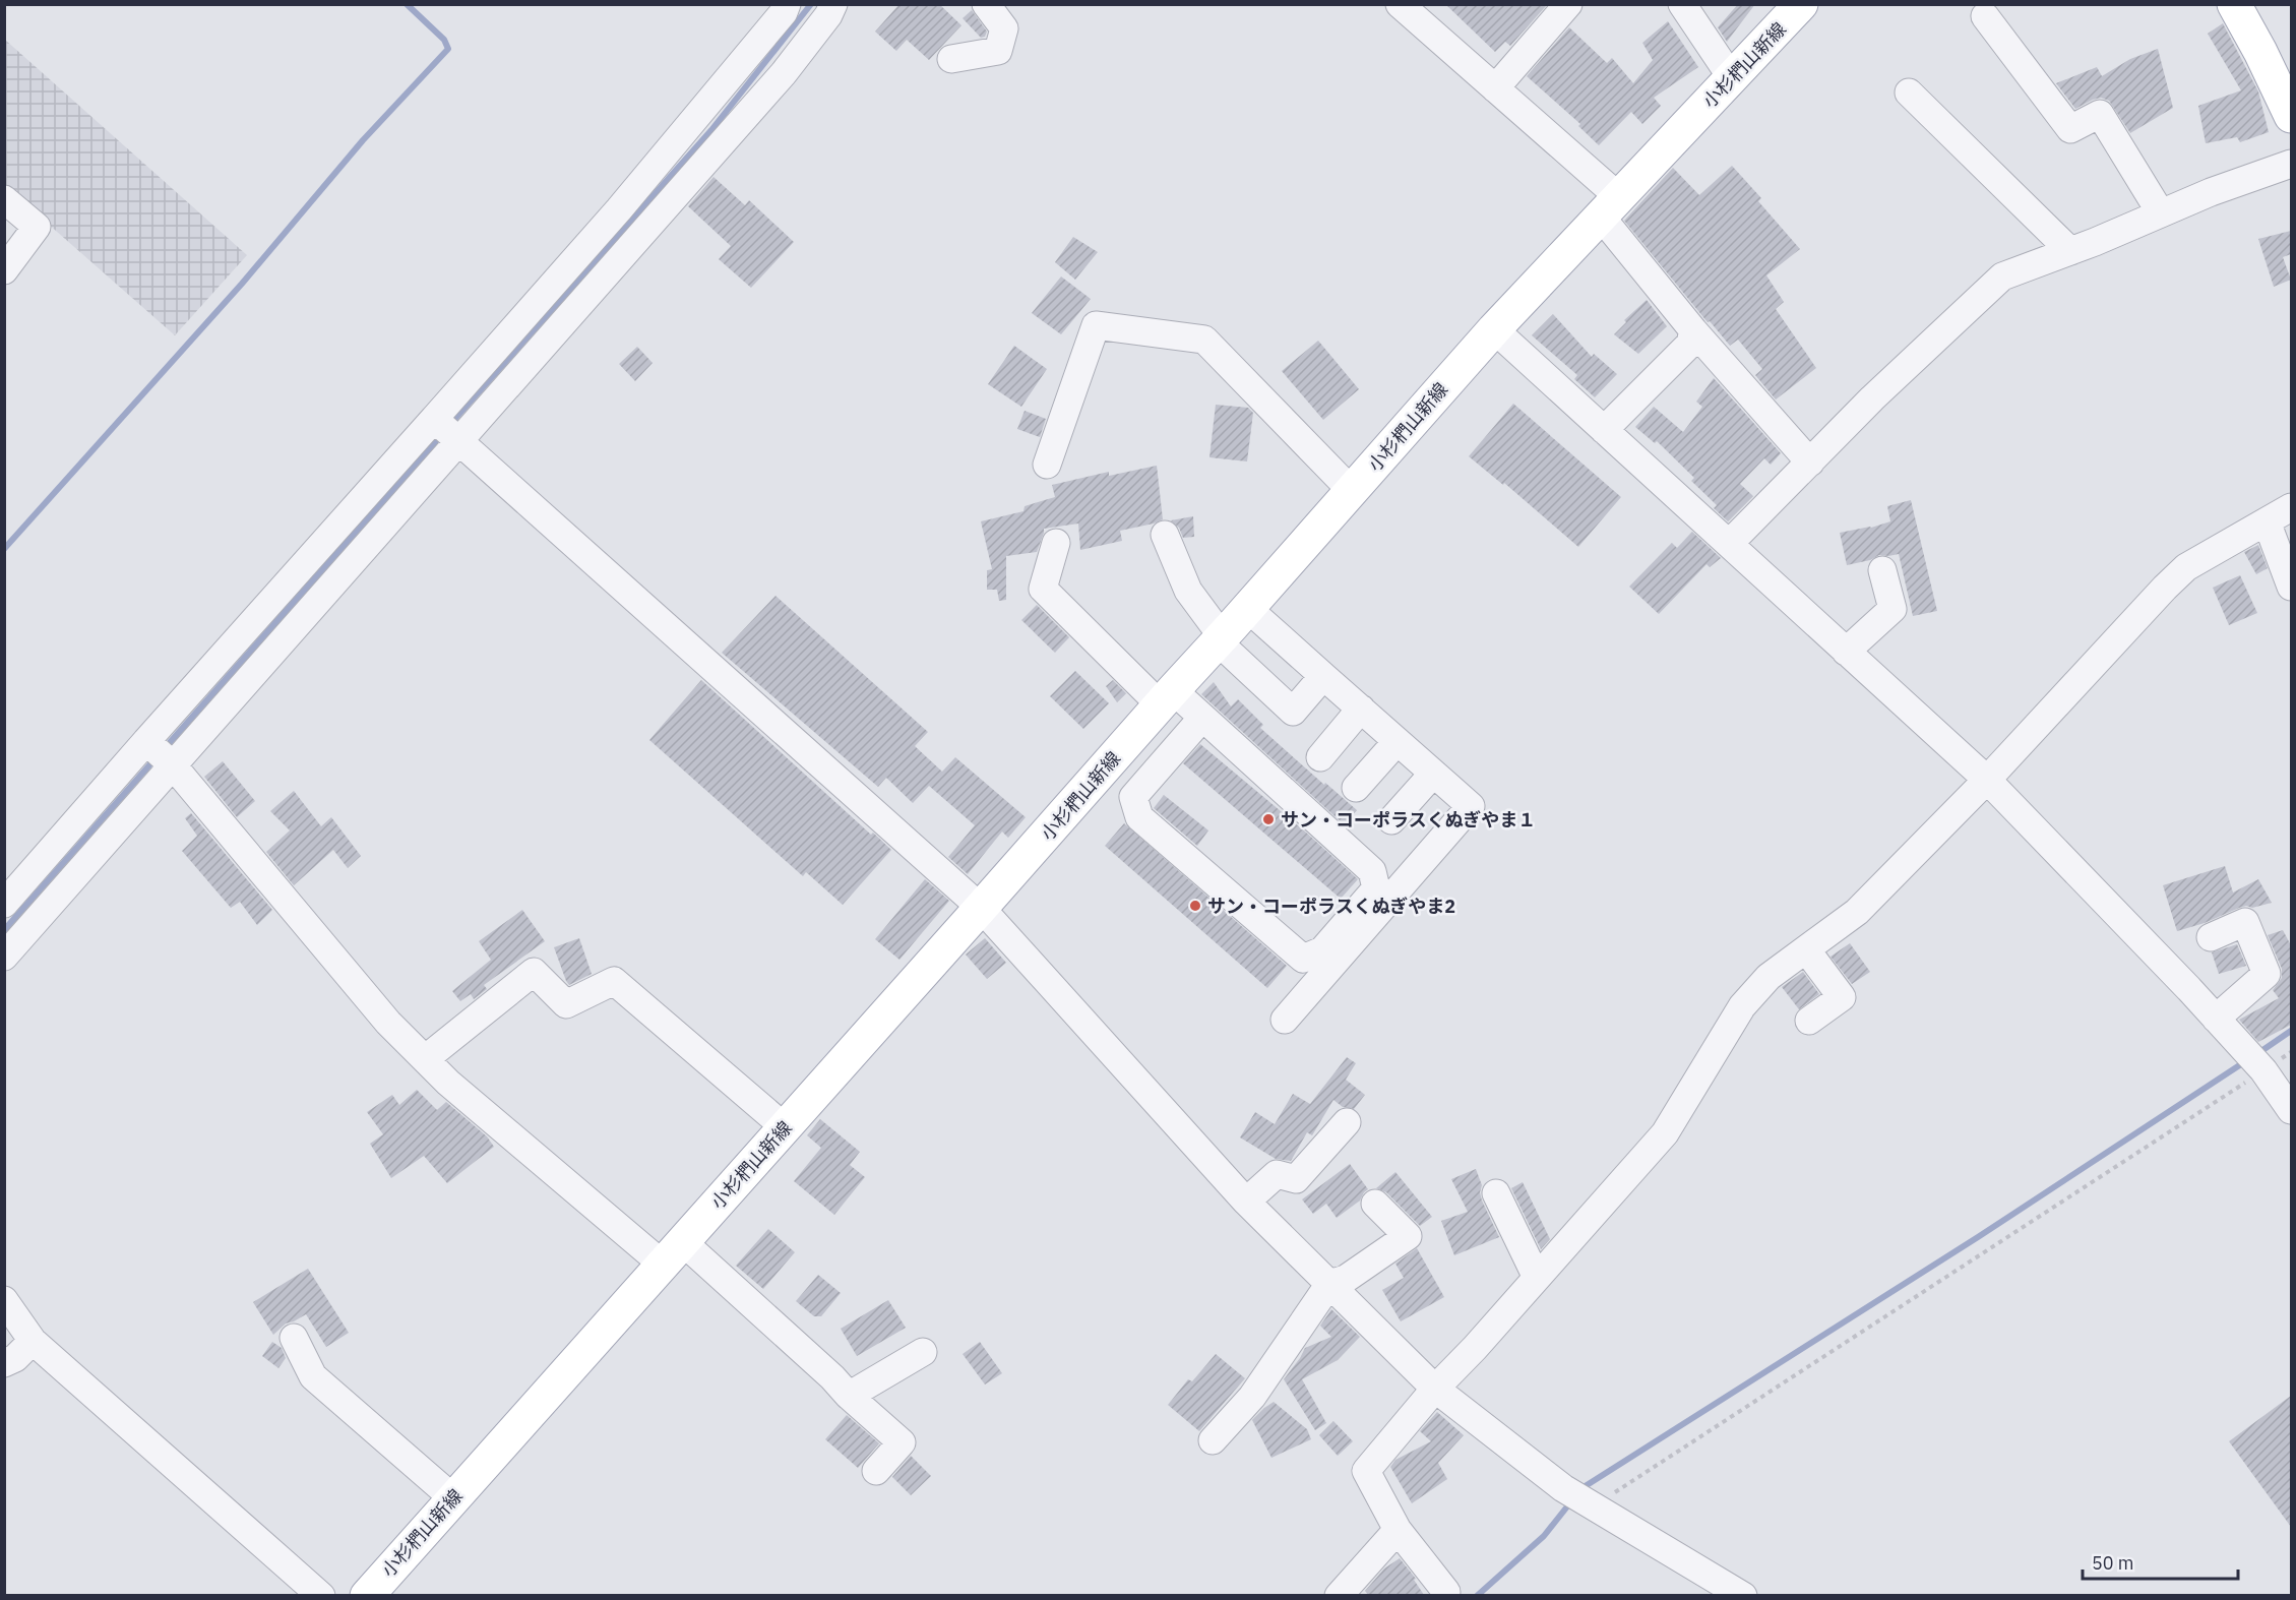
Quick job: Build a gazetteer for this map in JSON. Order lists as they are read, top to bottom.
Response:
{
  "streets": {
    "main road": ["小杉椚山新線"]
  },
  "places": ["サン・コーポラスくぬぎやま１", "サン・コーポラスくぬぎやま2"],
  "scale_bar": "50 m"
}
